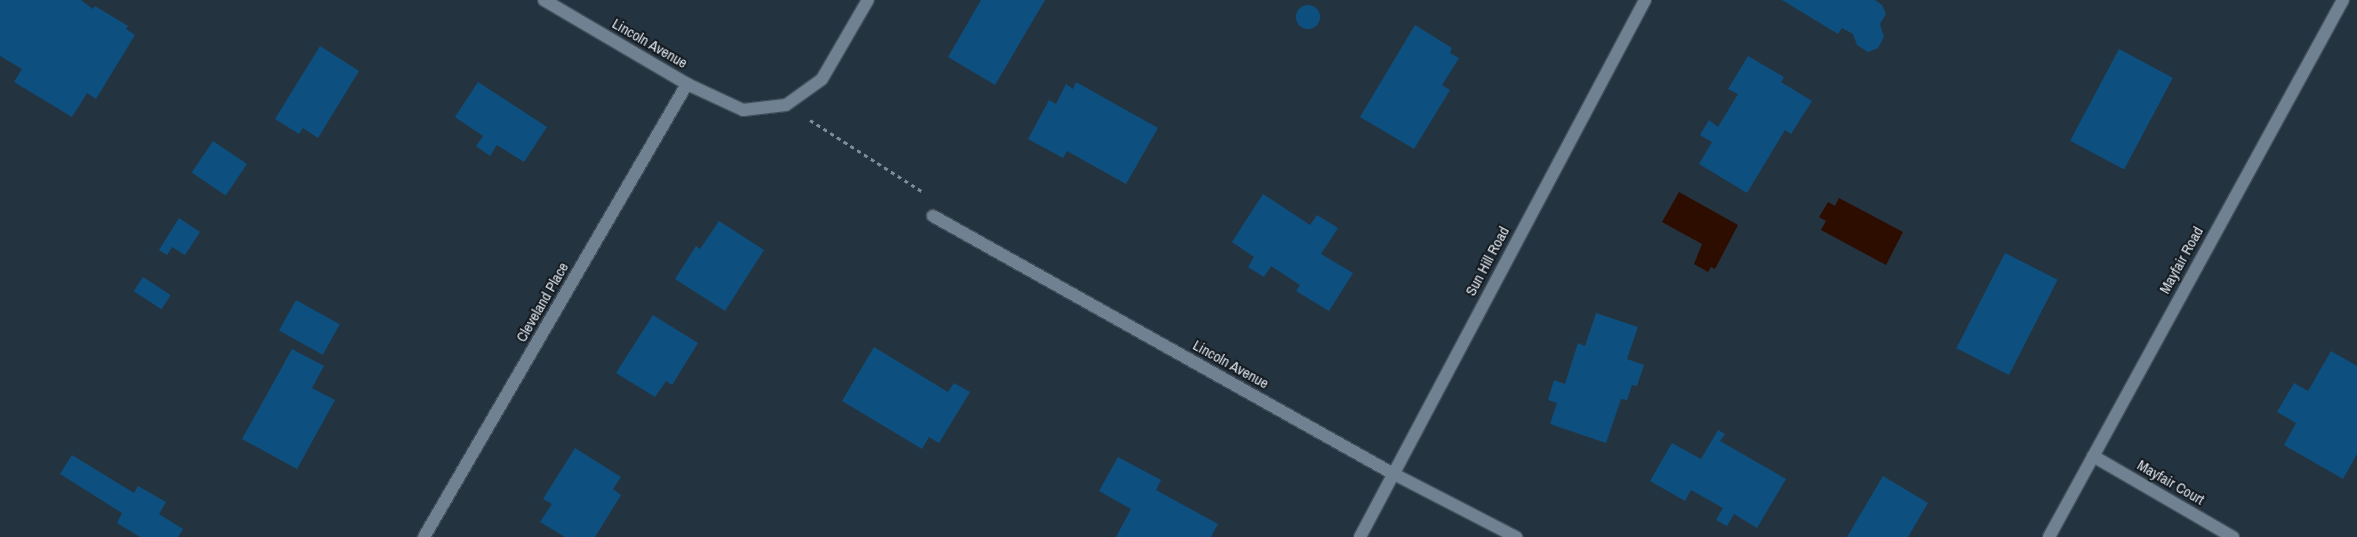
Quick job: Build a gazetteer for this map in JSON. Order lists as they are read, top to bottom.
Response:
{
  "streets": {
    "street": [
      "Lincoln Avenue",
      "Mayfair Road",
      "Sun Hill Road",
      "Cleveland Place",
      "Mayfair Court"
    ]
  },
  "crossings": [
    ["Lincoln Avenue", "Sun Hill Road"],
    ["Lincoln Avenue", "Cleveland Place"],
    ["Mayfair Road", "Mayfair Court"]
  ]
}
